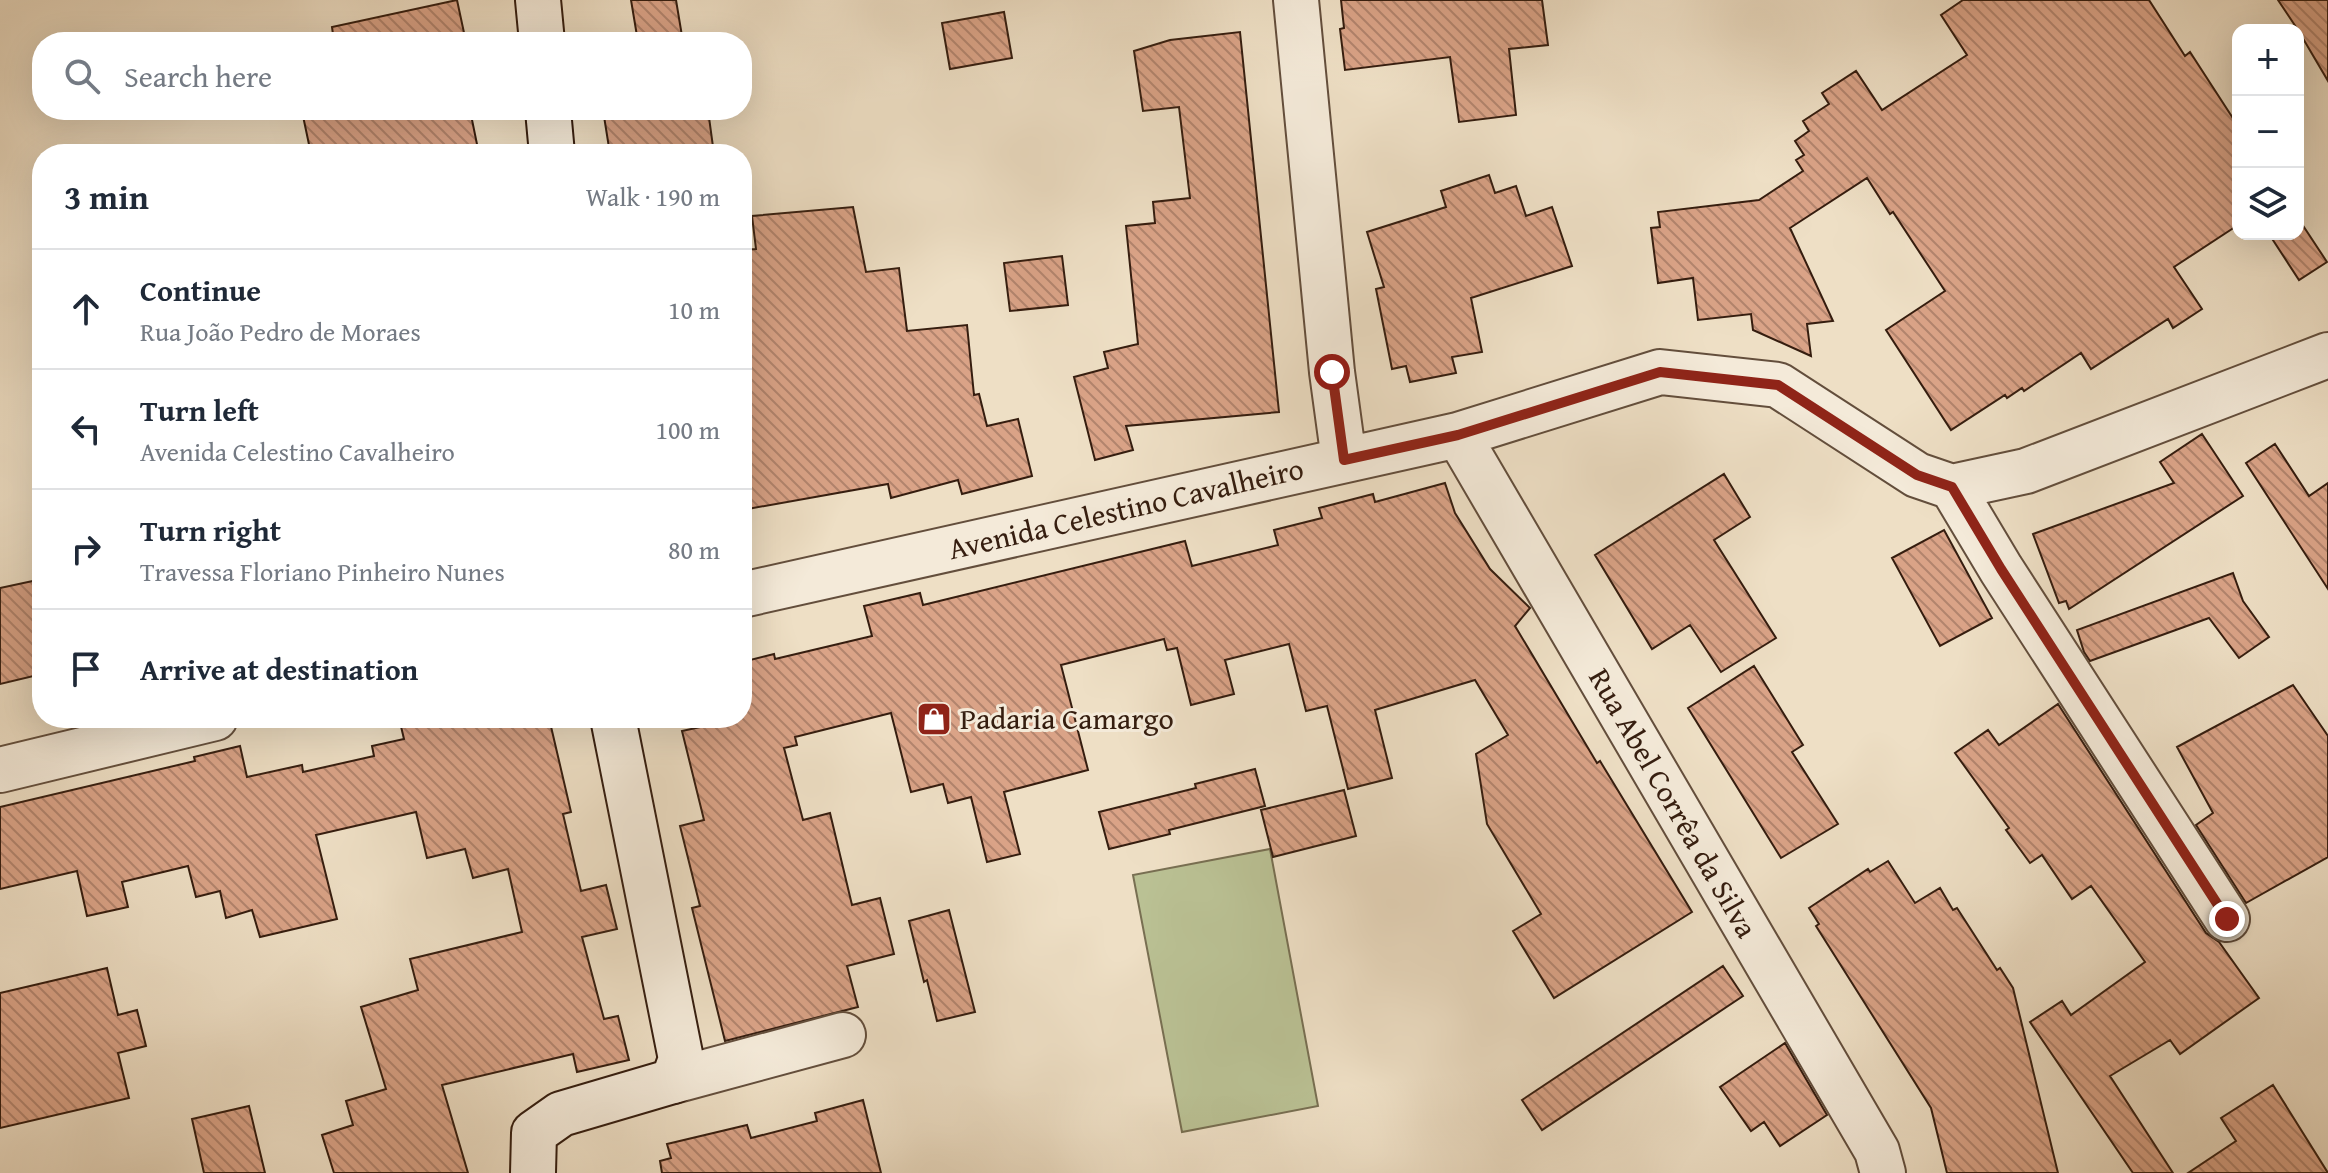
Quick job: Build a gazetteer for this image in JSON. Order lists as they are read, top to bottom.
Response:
{
  "streets": {
    "street": ["Avenida Celestino Cavalheiro", "Rua Abel Corrêa da Silva"]
  },
  "crossings": [
    ["Avenida Celestino Cavalheiro", "Rua Abel Corrêa da Silva"]
  ],
  "places": {
    "shop": ["Padaria Camargo"]
  },
  "page": {
    "map_buttons": ["+", "−"],
    "search": "Search here",
    "heading": ["3 min", "Walk · 190 m"],
    "list": [
      ["Continue", "Rua João Pedro de Moraes", "10 m"],
      ["Turn left", "Avenida Celestino Cavalheiro", "100 m"],
      ["Turn right", "Travessa Floriano Pinheiro Nunes", "80 m"],
      "Arrive at destination"
    ]
  }
}
